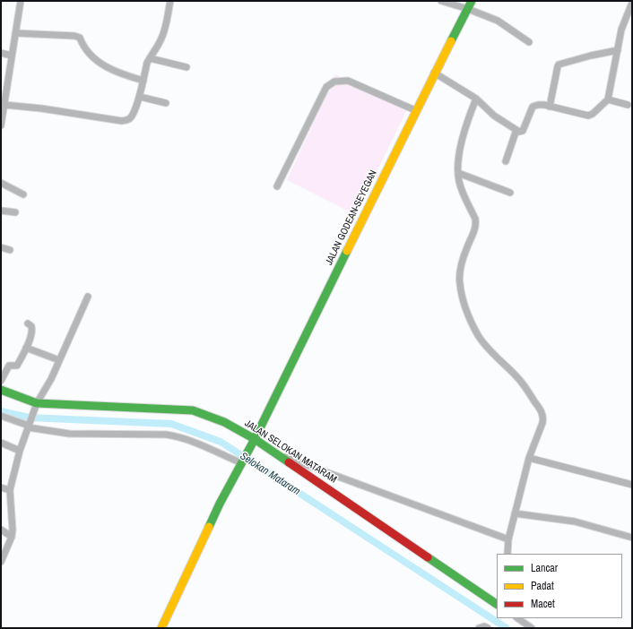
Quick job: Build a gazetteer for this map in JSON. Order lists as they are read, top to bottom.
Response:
{
  "streets": {
    "main road": ["JALAN GODEAN-SEYEGAN", "JALAN SELOKAN MATARAM"]
  },
  "crossings": [
    ["JALAN GODEAN-SEYEGAN", "JALAN SELOKAN MATARAM"]
  ],
  "water": ["Selokan Mataram"],
  "legend": ["Lancar", "Padat", "Macet"]
}
